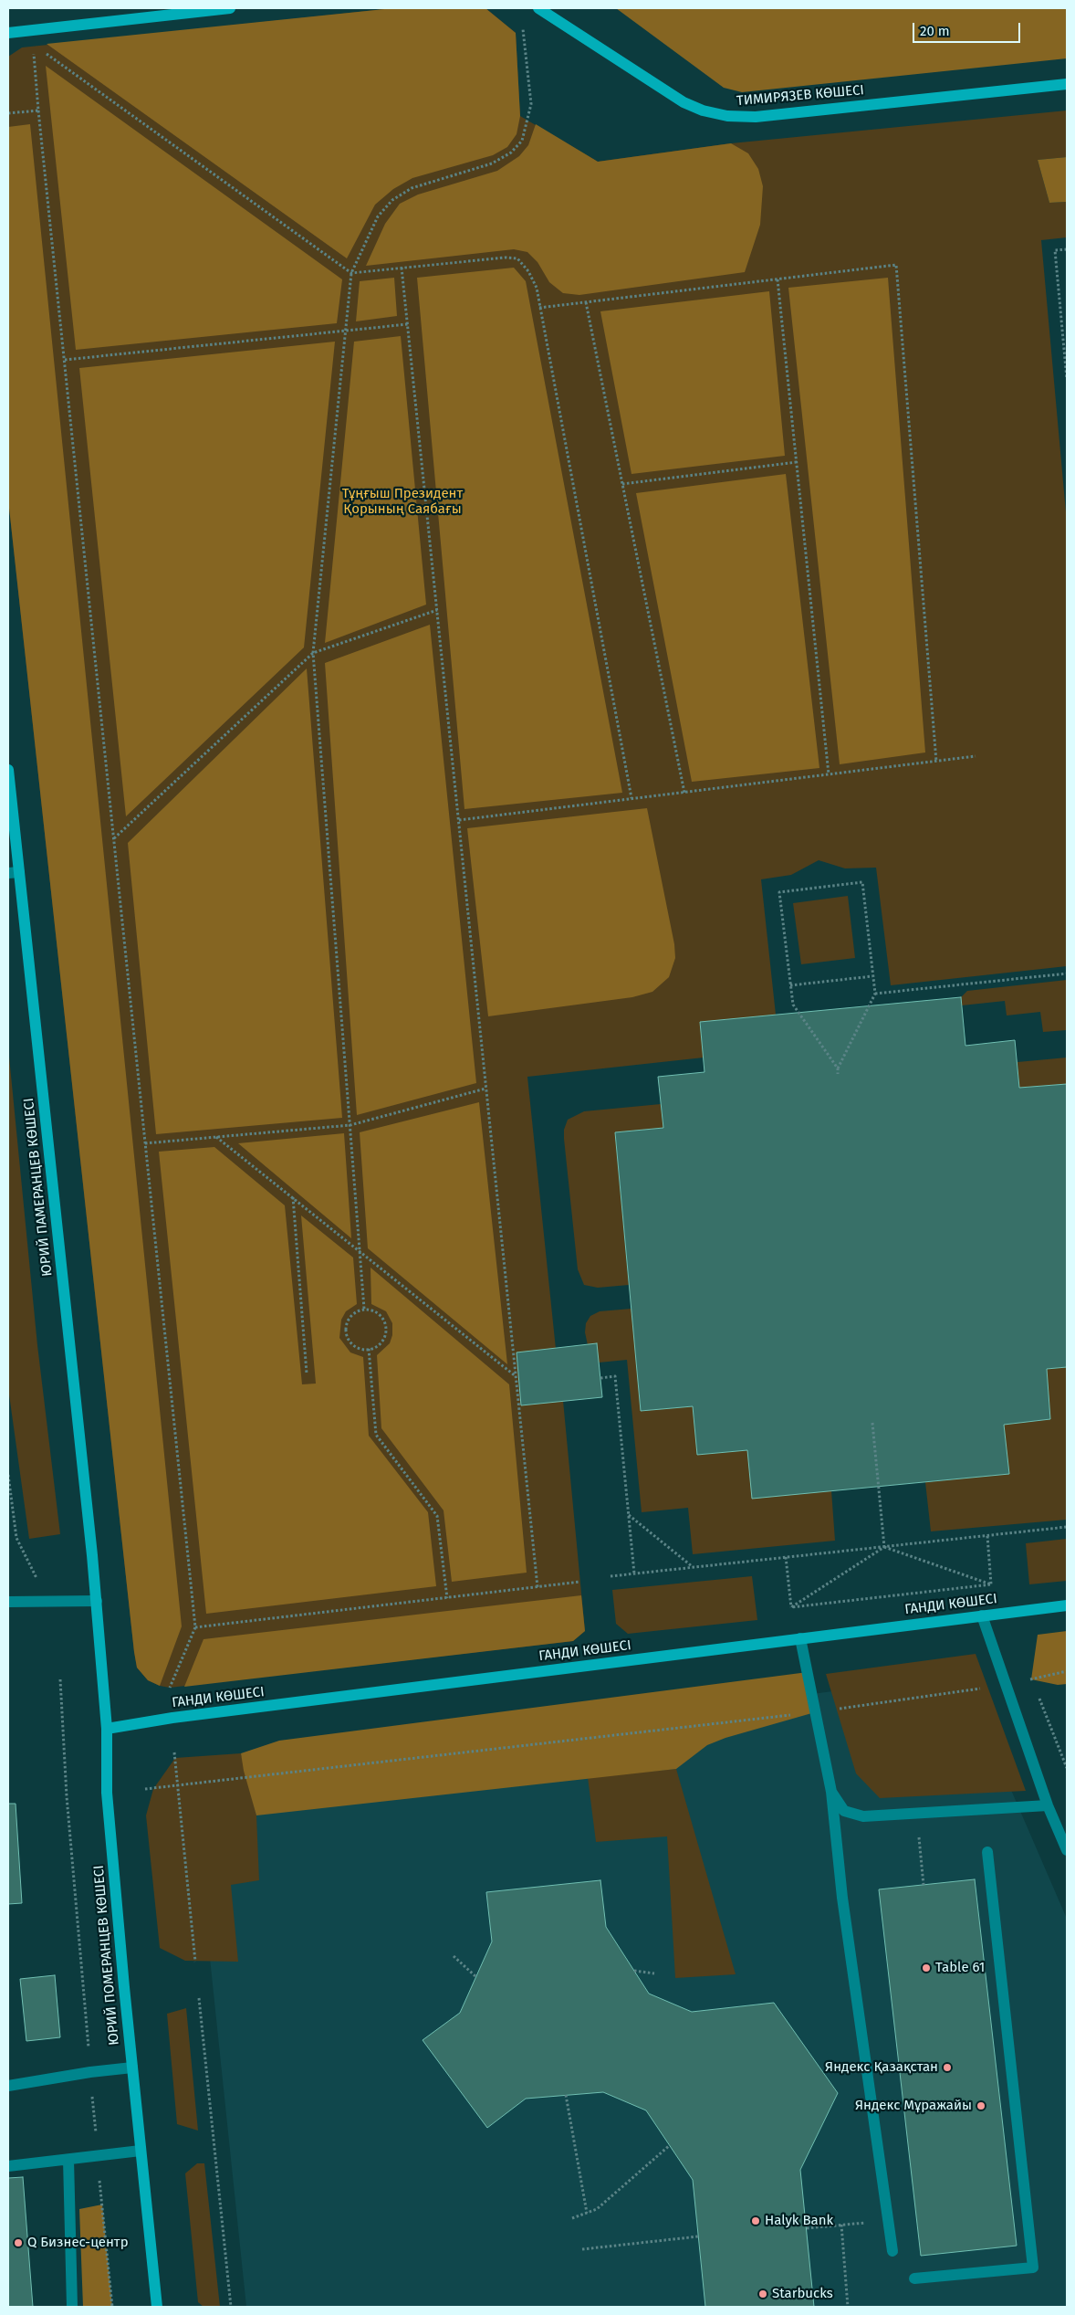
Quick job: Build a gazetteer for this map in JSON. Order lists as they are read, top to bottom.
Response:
{
  "streets": {
    "street": [
      "ТИМИРЯЗЕВ КӨШЕСІ",
      "ЮРИЙ ПАМЕРАНЦЕВ КӨШЕСІ",
      "ГАНДИ КӨШЕСІ",
      "ЮРИЙ ПОМЕРАНЦЕВ КӨШЕСІ"
    ]
  },
  "crossings": [
    ["ЮРИЙ ПАМЕРАНЦЕВ КӨШЕСІ", "ЮРИЙ ПОМЕРАНЦЕВ КӨШЕСІ"],
    ["ГАНДИ КӨШЕСІ", "ЮРИЙ ПОМЕРАНЦЕВ КӨШЕСІ"]
  ],
  "parks": ["Тұңғыш Президент Қорының Саябағы"],
  "places": [
    "Table 61",
    "Яндекс Қазақстан",
    "Яндекс Мұражайы",
    "Halyk Bank",
    "Q Бизнес-центр",
    "Starbucks"
  ],
  "scale_bar": "20 m"
}
